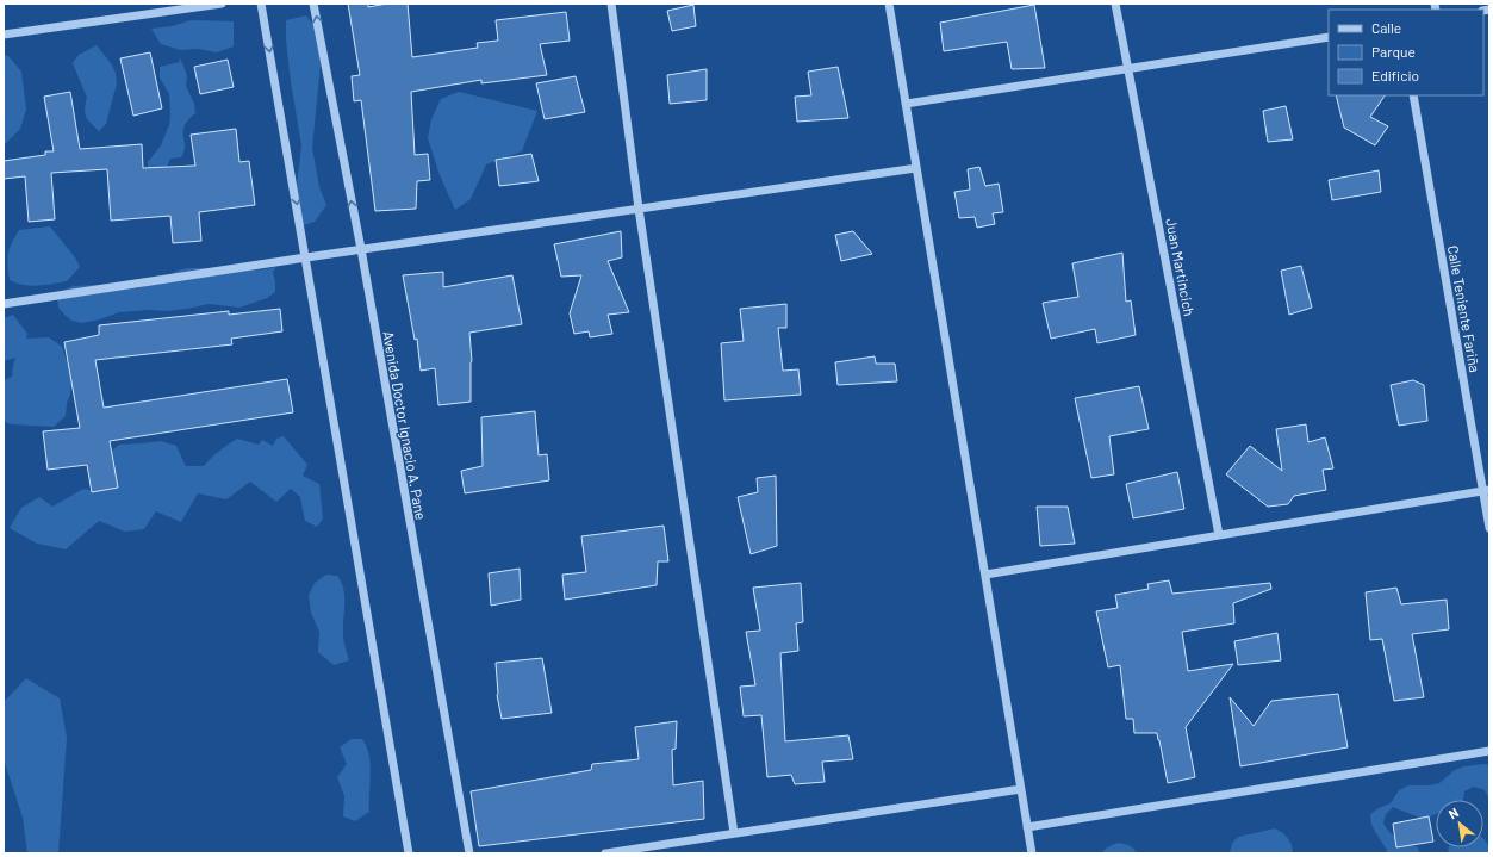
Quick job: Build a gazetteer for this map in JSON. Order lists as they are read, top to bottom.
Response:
{
  "streets": {
    "street": ["Juan Martincich", "Calle Teniente Fariña", "Avenida Doctor Ignacio A. Pane"]
  },
  "legend": ["Calle", "Parque", "Edificio"],
  "north": "top left"
}
